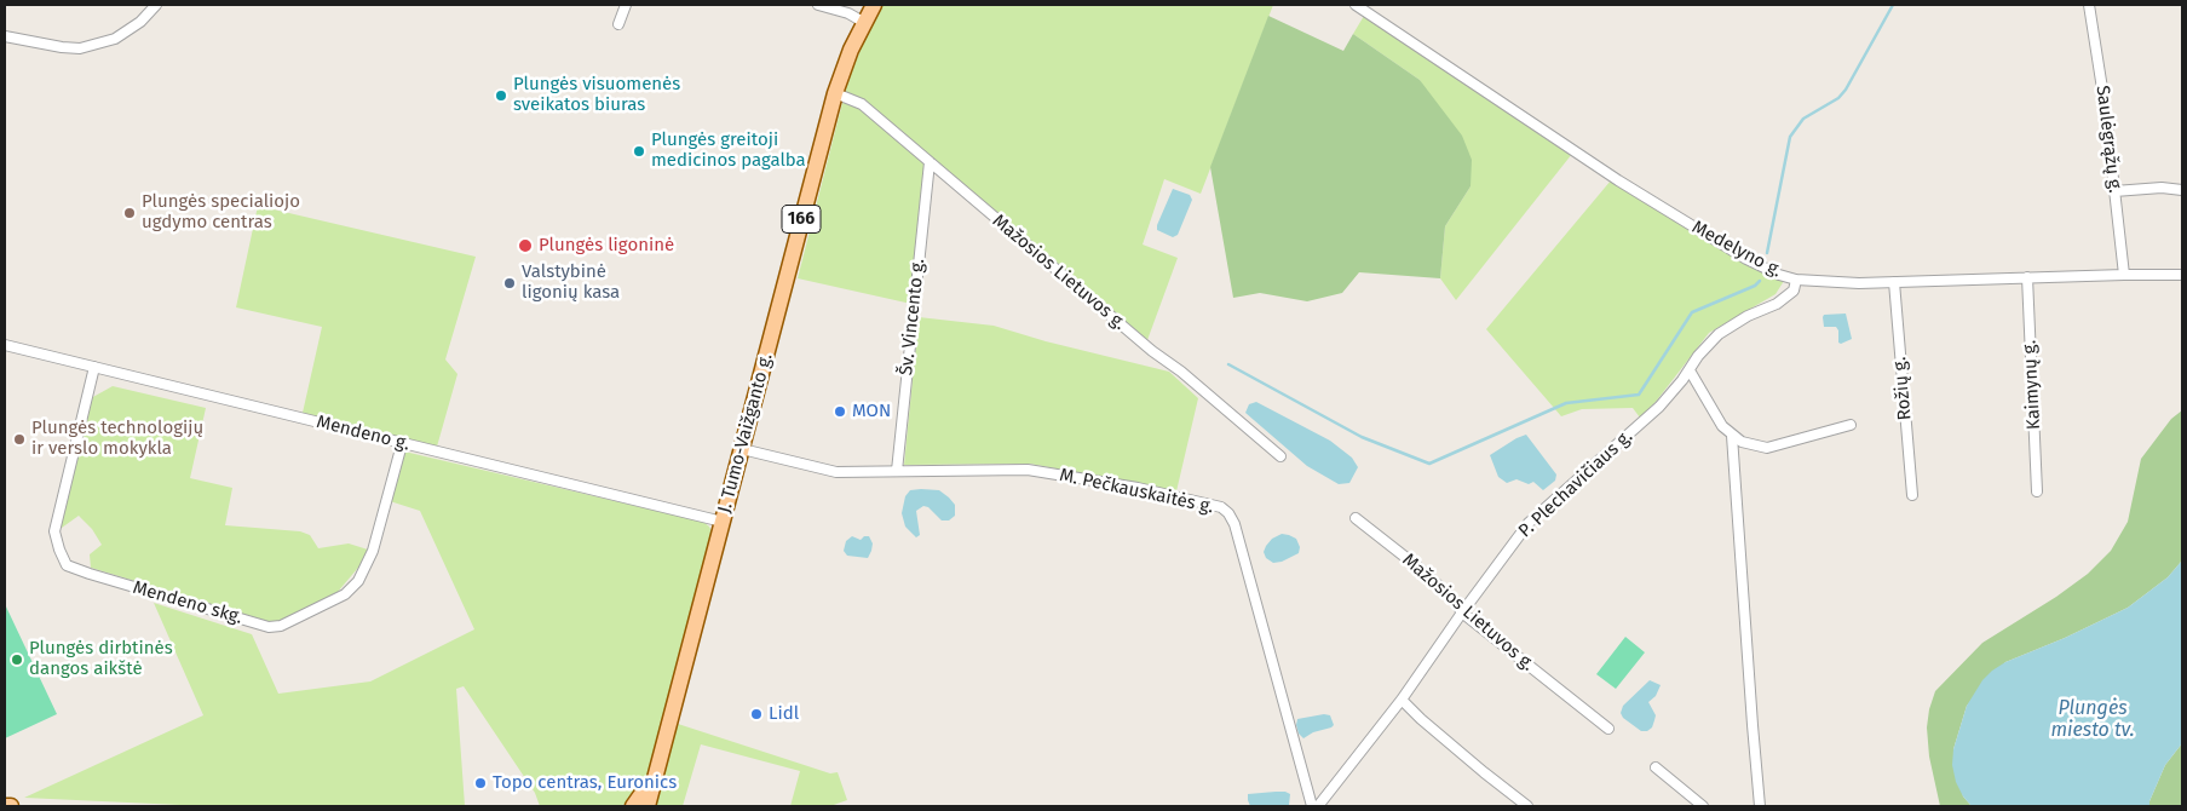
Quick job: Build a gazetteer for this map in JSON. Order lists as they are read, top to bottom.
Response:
{
  "streets": {
    "main road": ["166", "J. Tumo-Vaižganto g."],
    "street": [
      "Saulėgrąžų g.",
      "Medelyno g.",
      "Mažosios Lietuvos g.",
      "Šv. Vincento g.",
      "Kaimynų g.",
      "Rožių g.",
      "Mendeno g.",
      "P. Plechavičiaus g.",
      "M. Pečkauskaitės g.",
      "Mendeno skg."
    ]
  },
  "crossings": [
    ["Saulėgrąžų g.", "Medelyno g."],
    ["166", "Mažosios Lietuvos g."],
    ["166", "J. Tumo-Vaižganto g."],
    ["Medelyno g.", "Kaimynų g."],
    ["Medelyno g.", "Rožių g."],
    ["Medelyno g.", "P. Plechavičiaus g."],
    ["Mažosios Lietuvos g.", "Šv. Vincento g."],
    ["Mažosios Lietuvos g.", "J. Tumo-Vaižganto g."],
    ["Mažosios Lietuvos g.", "P. Plechavičiaus g."],
    ["Šv. Vincento g.", "M. Pečkauskaitės g."],
    ["Mendeno g.", "J. Tumo-Vaižganto g."],
    ["Mendeno g.", "Mendeno skg."],
    ["J. Tumo-Vaižganto g.", "M. Pečkauskaitės g."]
  ],
  "water": ["Plungės miesto tv."],
  "places": [
    "Plungės visuomenės sveikatos biuras",
    "Plungės greitoji medicinos pagalba",
    "Plungės specialiojo ugdymo centras",
    "Plungės ligoninė",
    "Valstybinė ligonių kasa",
    "MON",
    "Plungės technologijų ir verslo mokykla",
    "Plungės dirbtinės dangos aikštė",
    "Lidl",
    "Topo centras, Euronics"
  ]
}
